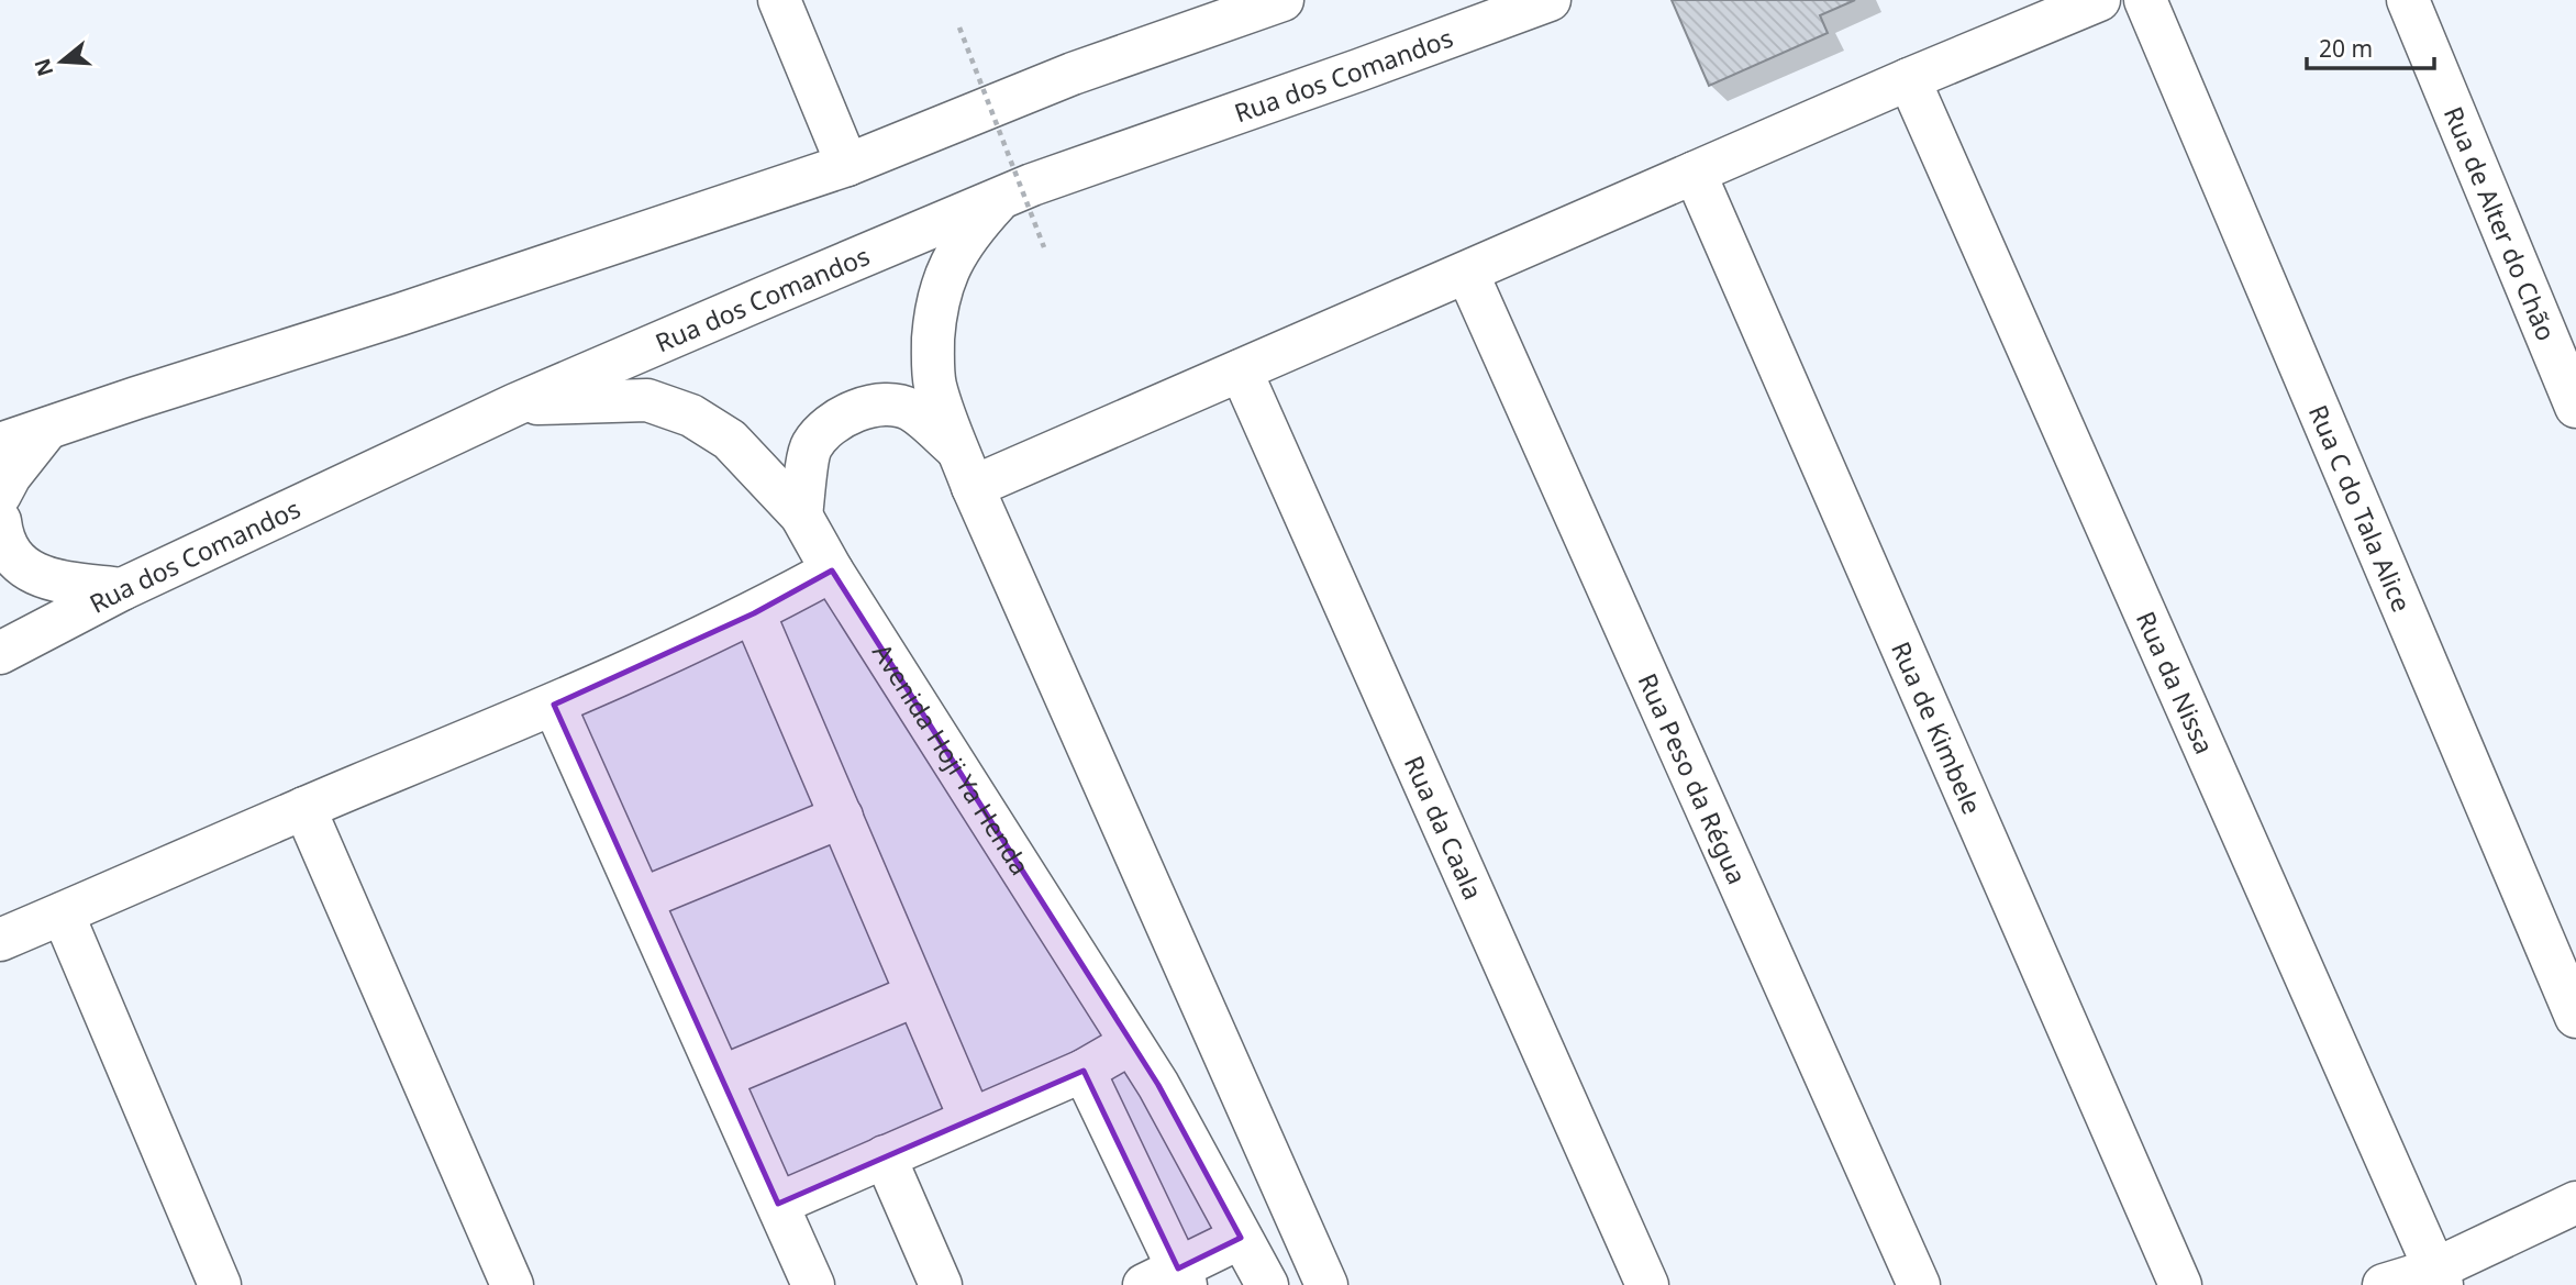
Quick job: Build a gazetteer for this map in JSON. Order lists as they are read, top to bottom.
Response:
{
  "streets": {
    "street": [
      "Rua dos Comandos",
      "Rua de Alter do Chão",
      "Rua C do Tala Alice",
      "Rua da Nissa",
      "Rua de Kimbele",
      "Avenida Hoji Ya Henda",
      "Rua Peso da Régua",
      "Rua da Caala"
    ]
  },
  "crossings": [
    ["Rua dos Comandos", "Avenida Hoji Ya Henda"]
  ],
  "scale_bar": "20 m",
  "north": "left"
}
